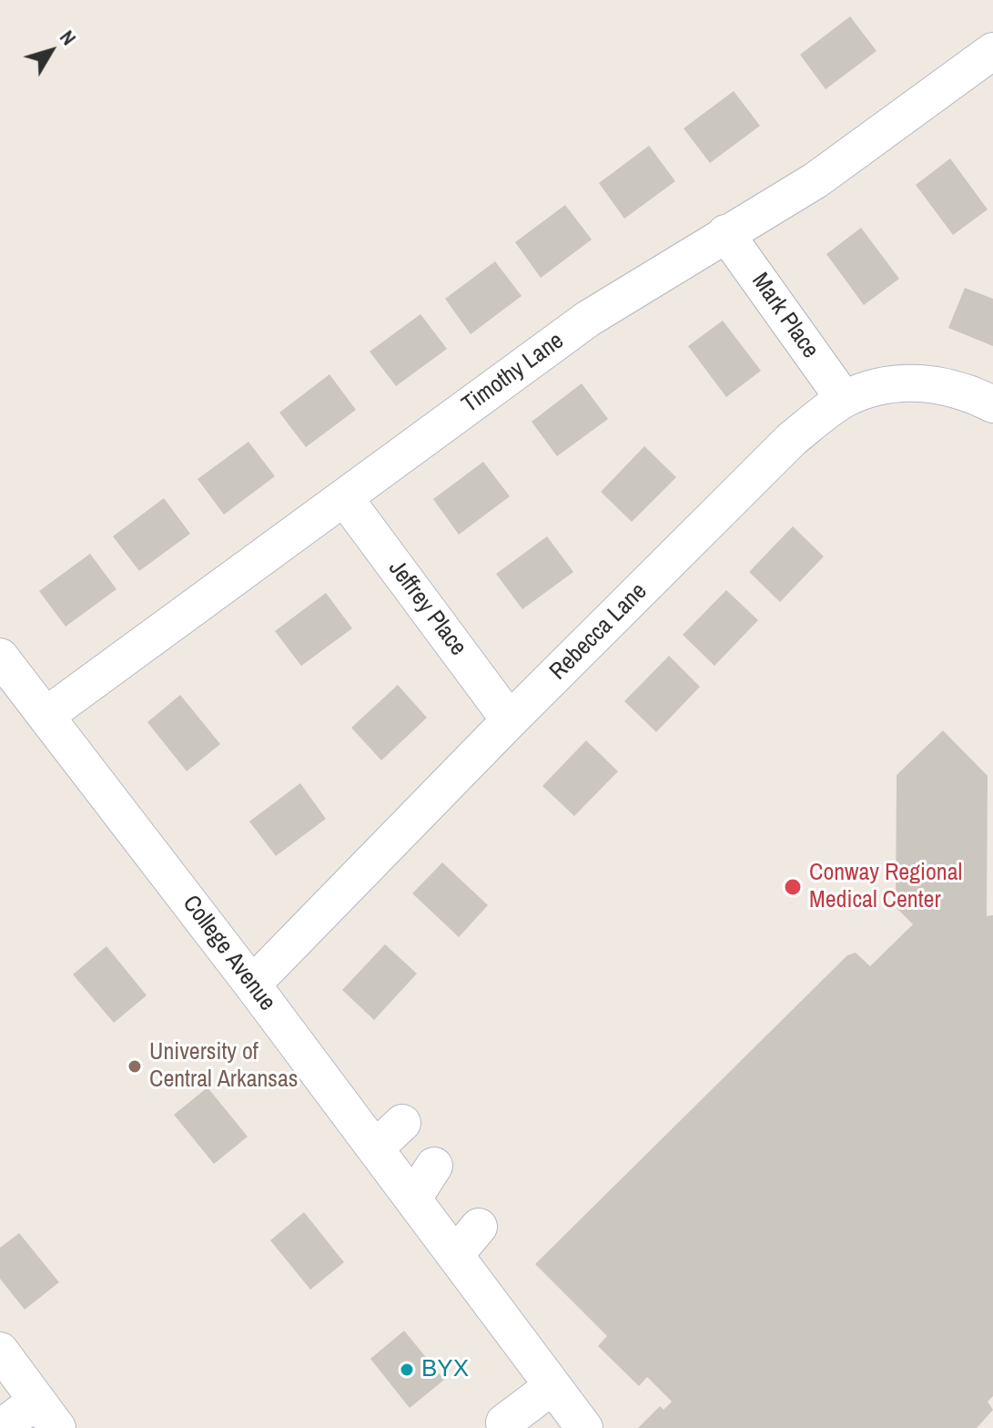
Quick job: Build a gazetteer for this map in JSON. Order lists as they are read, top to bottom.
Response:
{
  "streets": {
    "street": [
      "Mark Place",
      "Timothy Lane",
      "Jeffrey Place",
      "Rebecca Lane",
      "College Avenue"
    ]
  },
  "crossings": [
    ["Mark Place", "Timothy Lane"],
    ["Mark Place", "Rebecca Lane"],
    ["Timothy Lane", "Jeffrey Place"],
    ["Timothy Lane", "College Avenue"],
    ["Jeffrey Place", "Rebecca Lane"],
    ["Rebecca Lane", "College Avenue"]
  ],
  "places": ["Conway Regional Medical Center", "University of Central Arkansas", "ΒΥΧ"],
  "north": "top right"
}
